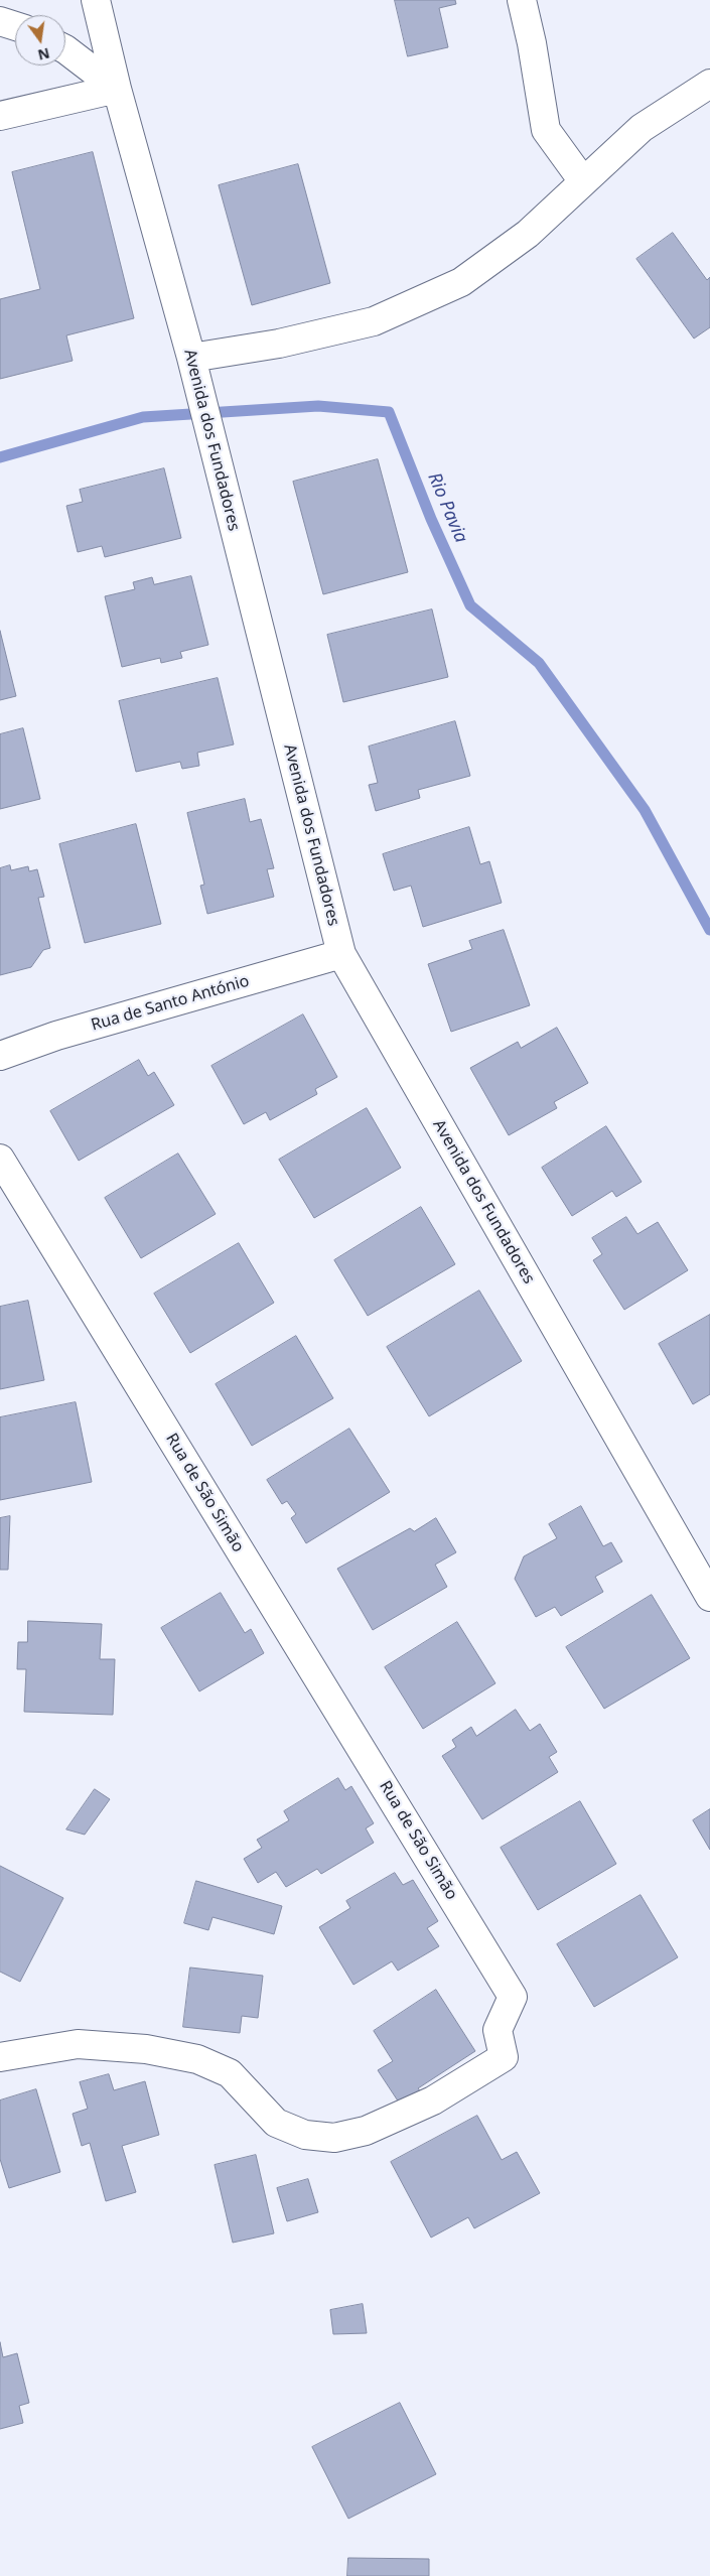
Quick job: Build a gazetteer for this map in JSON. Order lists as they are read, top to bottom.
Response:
{
  "streets": {
    "street": ["Avenida dos Fundadores", "Rua de Santo António", "Rua de São Simão"]
  },
  "crossings": [
    ["Avenida dos Fundadores", "Rua de Santo António"]
  ],
  "water": ["Rio Pavia"],
  "north": "bottom"
}
